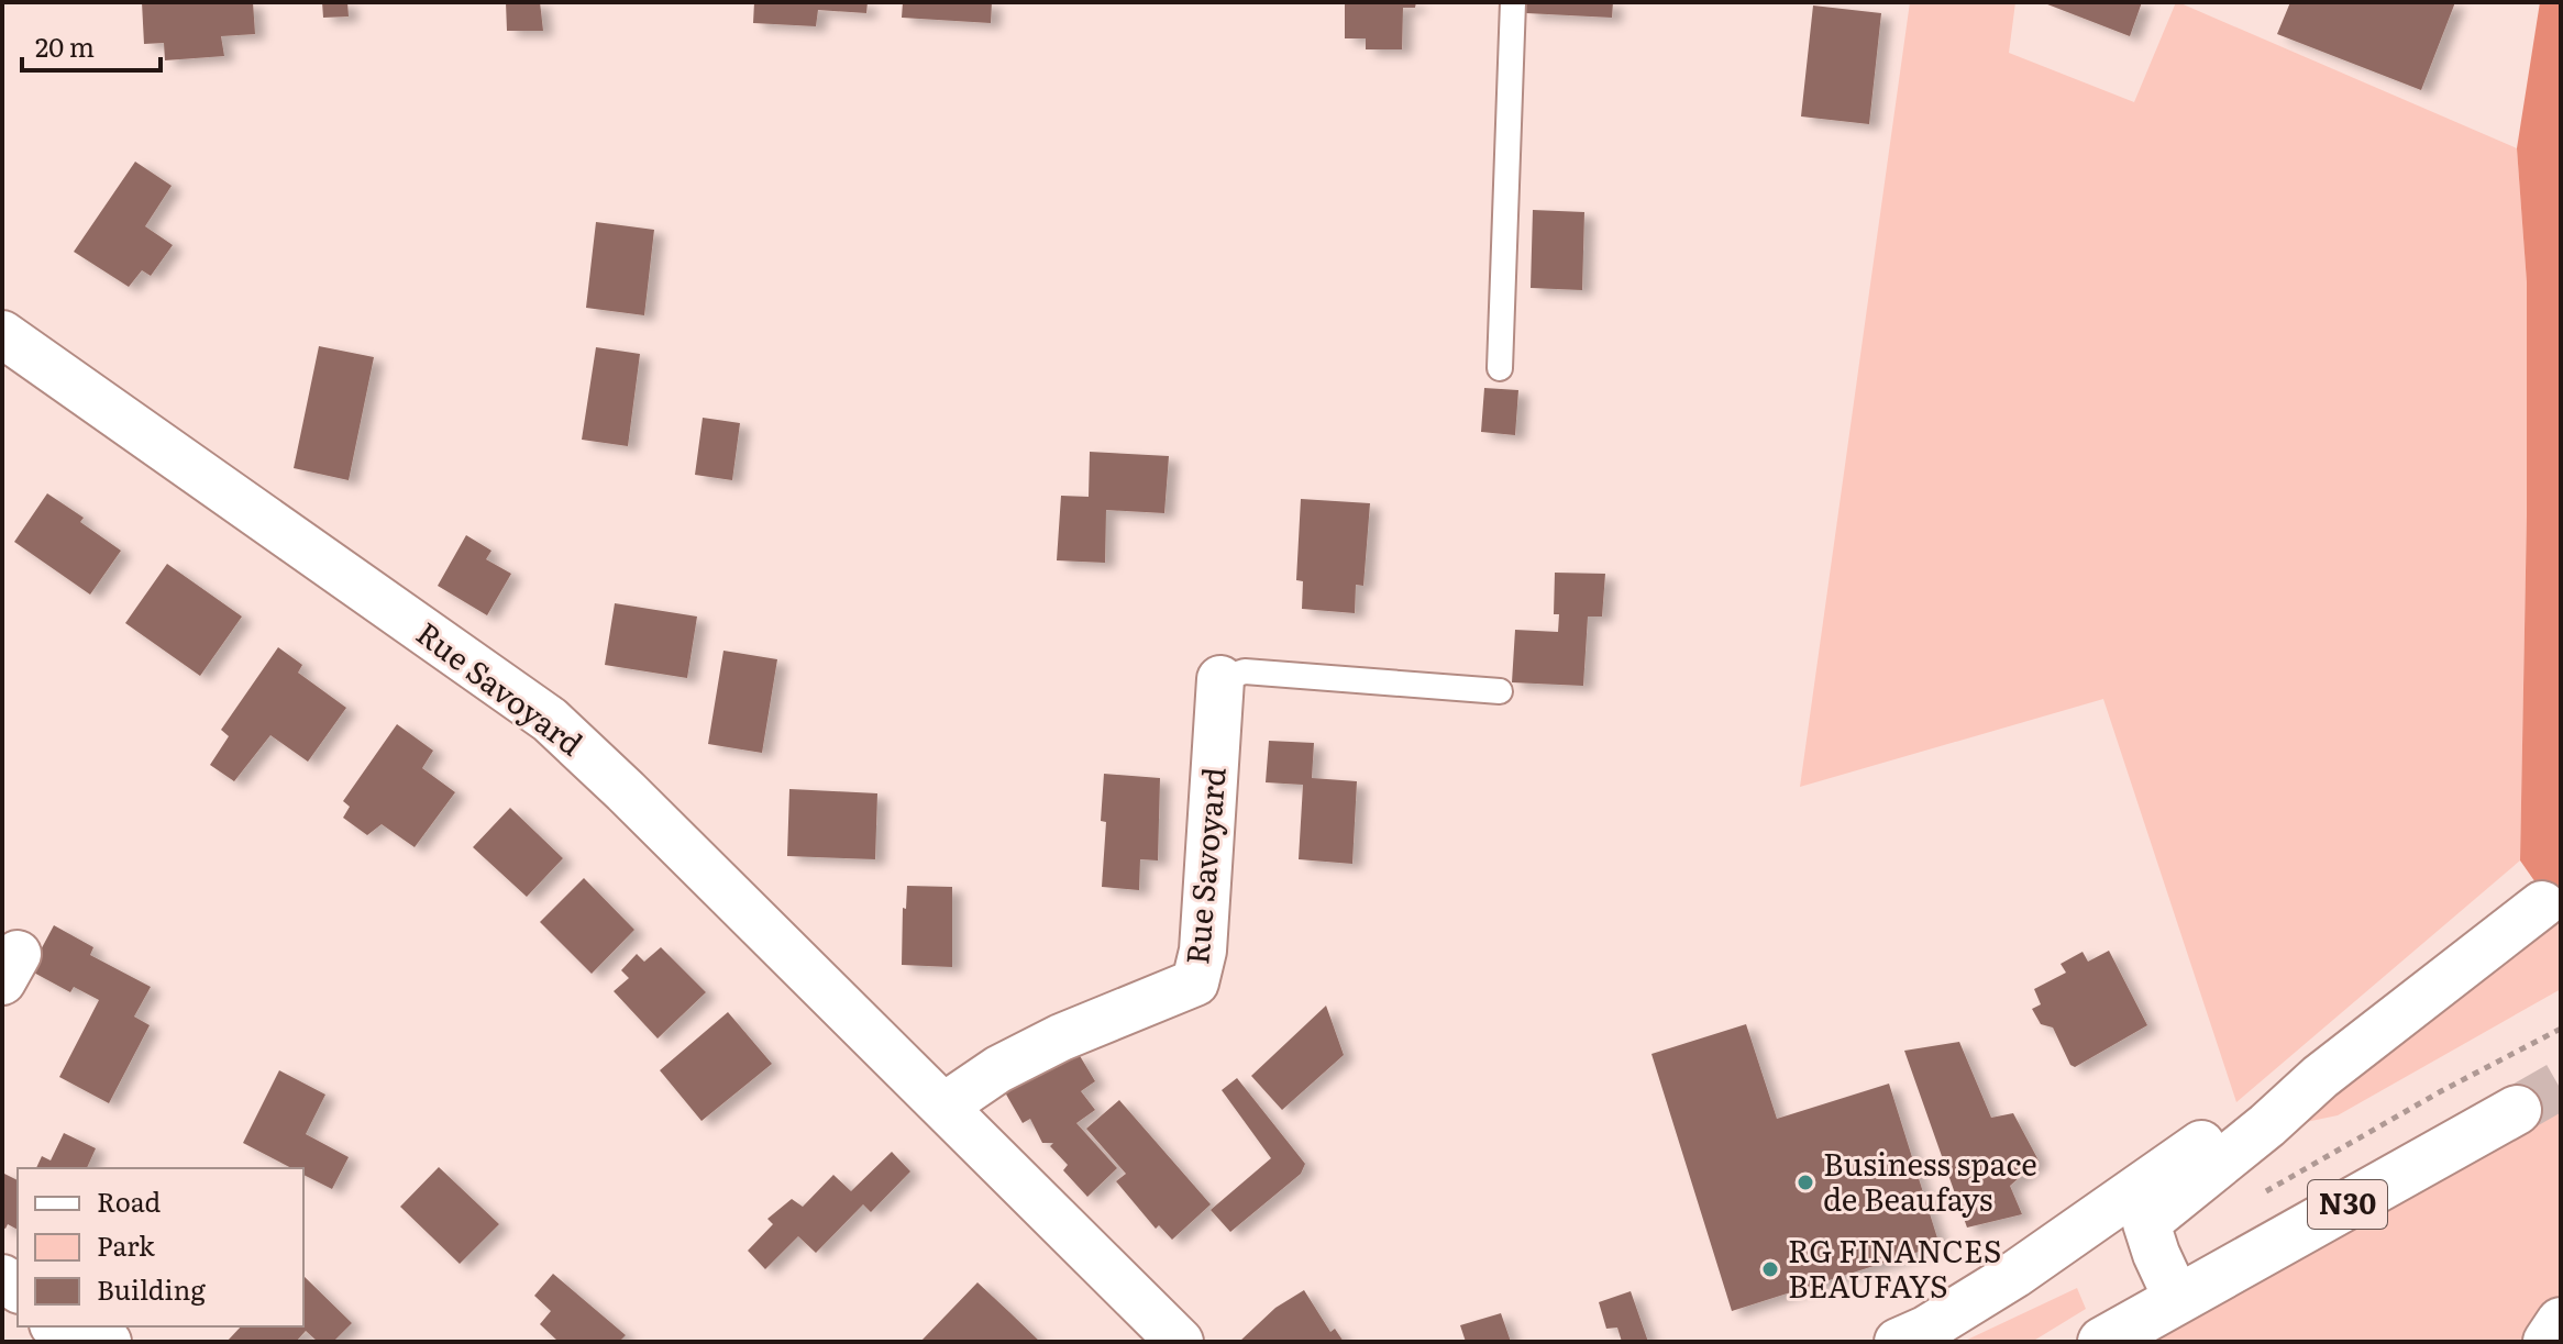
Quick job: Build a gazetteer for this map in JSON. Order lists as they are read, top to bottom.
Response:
{
  "streets": {
    "main road": ["N30"],
    "street": ["Rue Savoyard"]
  },
  "places": ["Business space de Beaufays", "RG FINANCES BEAUFAYS"],
  "legend": ["Road", "Park", "Building"],
  "scale_bar": "20 m"
}
